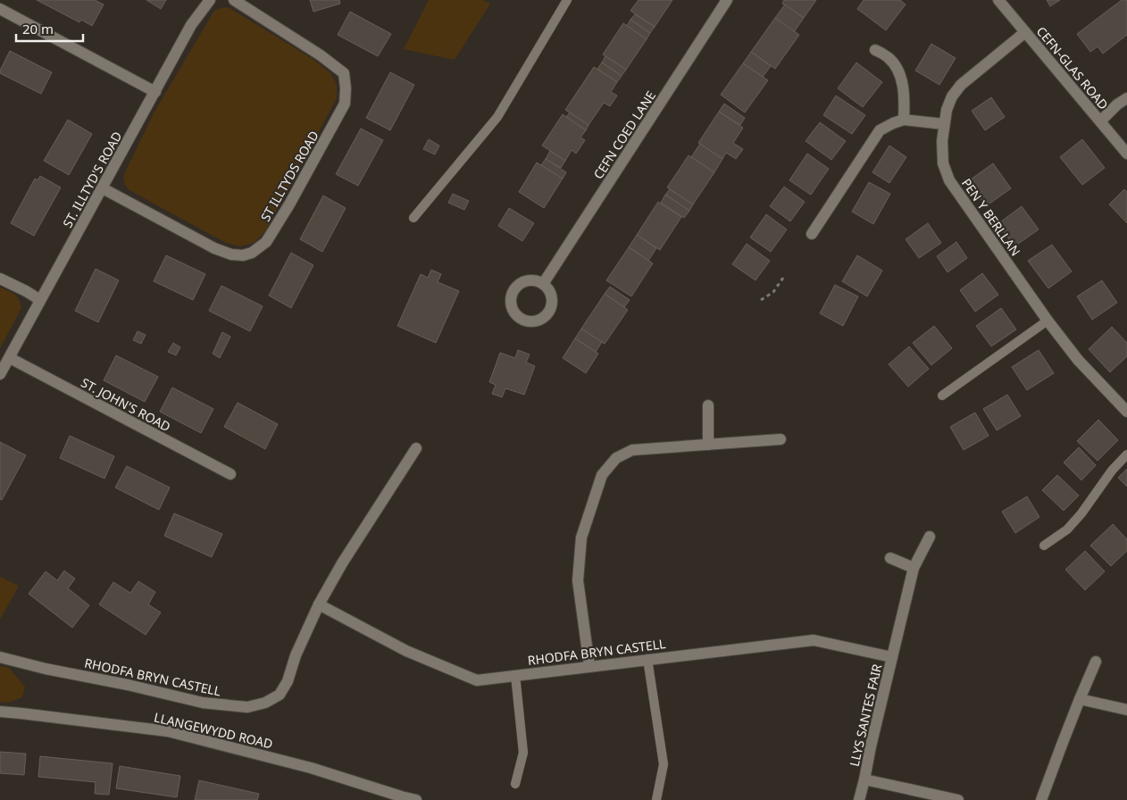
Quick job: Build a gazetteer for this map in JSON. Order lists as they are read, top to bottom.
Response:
{
  "streets": {
    "street": [
      "CEFN-GLAS ROAD",
      "CEFN COED LANE",
      "ST ILLTYDS ROAD",
      "ST. ILLTYD'S ROAD",
      "PEN Y BERLLAN",
      "ST. JOHN'S ROAD",
      "RHODFA BRYN CASTELL",
      "LLYS SANTES FAIR",
      "LLANGEWYDD ROAD"
    ]
  },
  "crossings": [
    ["CEFN-GLAS ROAD", "PEN Y BERLLAN"],
    ["ST ILLTYDS ROAD", "ST. ILLTYD'S ROAD"],
    ["ST. ILLTYD'S ROAD", "ST. JOHN'S ROAD"],
    ["RHODFA BRYN CASTELL", "LLYS SANTES FAIR"]
  ],
  "scale_bar": "20 m"
}
